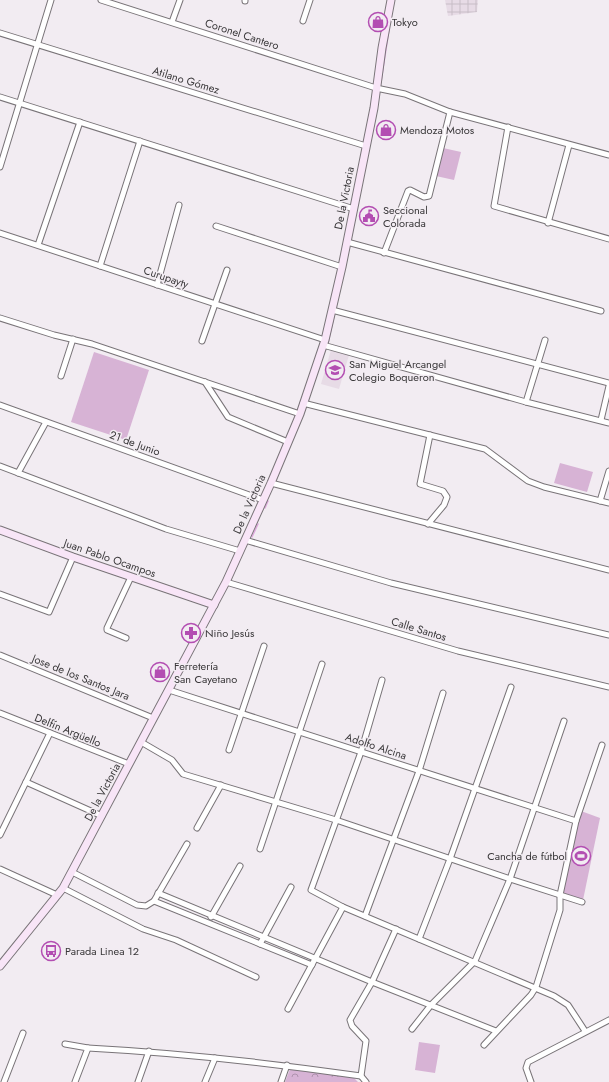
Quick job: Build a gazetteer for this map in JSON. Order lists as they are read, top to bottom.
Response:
{
  "streets": {
    "main road": ["De la Victoria", "Juan Pablo Ocampos"],
    "street": [
      "Coronel Cantero",
      "Atilano Gómez",
      "Curupayty",
      "21 de Junio",
      "Calle Santos",
      "Jose de los Santos Jara",
      "Delfín Argüello",
      "Adolfo Alcina"
    ]
  },
  "crossings": [
    ["Coronel Cantero", "De la Victoria"],
    ["Atilano Gómez", "De la Victoria"],
    ["De la Victoria", "Curupayty"],
    ["De la Victoria", "21 de Junio"],
    ["De la Victoria", "Juan Pablo Ocampos"],
    ["De la Victoria", "Calle Santos"],
    ["De la Victoria", "Jose de los Santos Jara"],
    ["De la Victoria", "Delfín Argüello"],
    ["De la Victoria", "Adolfo Alcina"]
  ],
  "places": {
    "shop": ["Tokyo", "Mendoza Motos", "Ferretería San Cayetano"],
    "public building": ["Seccional Colorada"],
    "school or university": ["San Miguel Arcangel Colegio Boqueron"],
    "pharmacy": ["Niño Jesús"],
    "sports": ["Cancha de fútbol"],
    "bus stop": ["Parada Linea 12"]
  }
}
